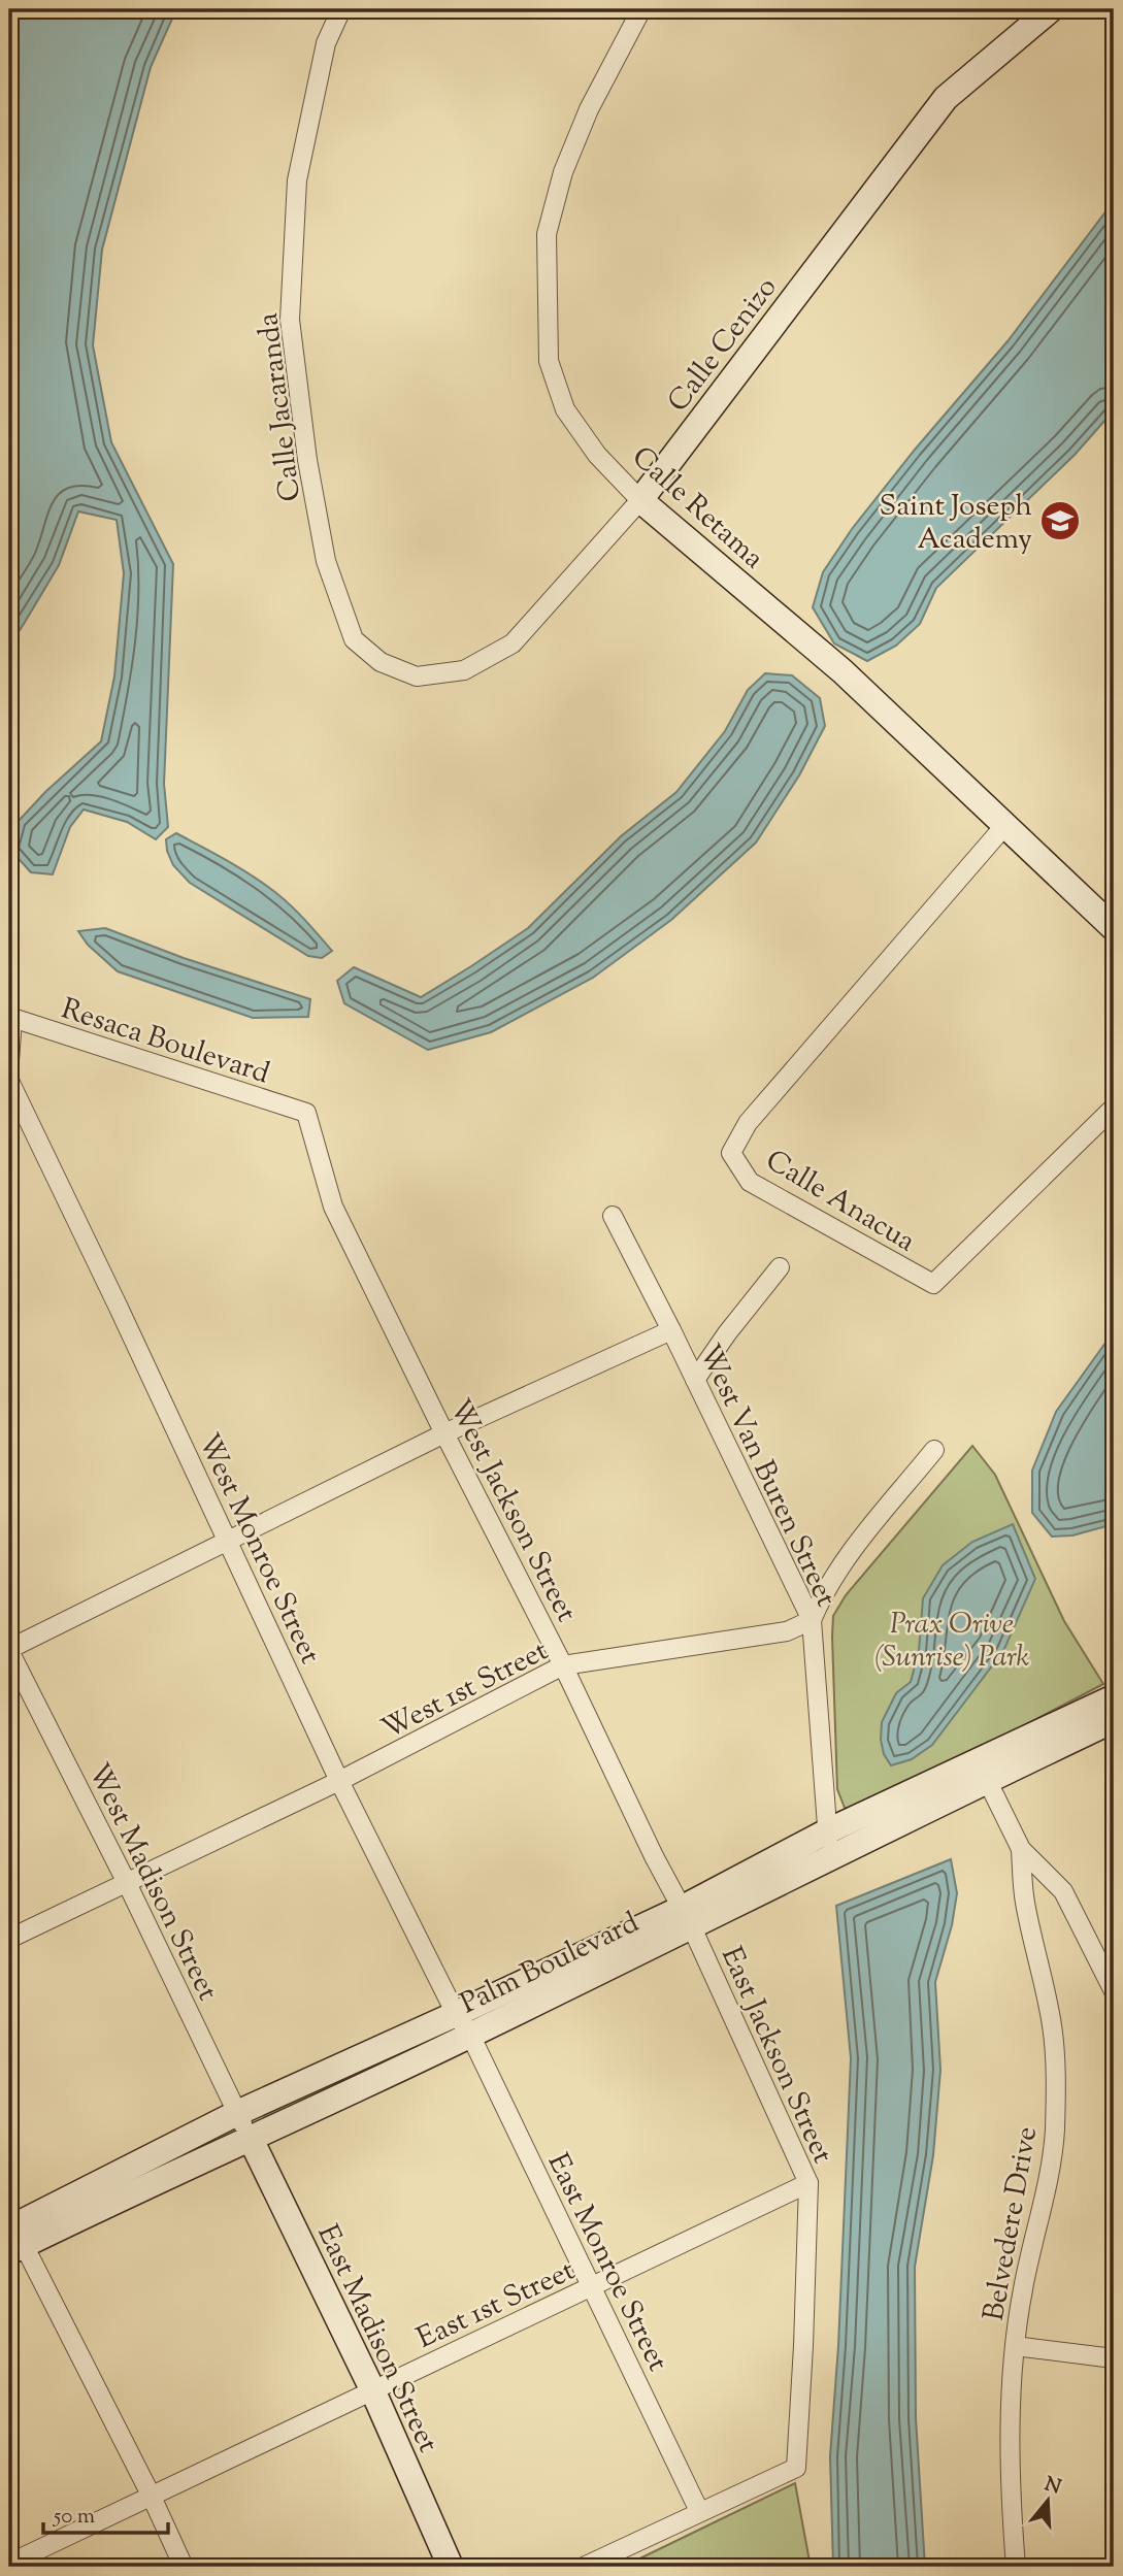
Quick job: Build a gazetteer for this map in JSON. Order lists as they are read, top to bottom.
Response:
{
  "streets": {
    "main road": [
      "Calle Cenizo",
      "Calle Retama",
      "Palm Boulevard",
      "East Madison Street"
    ],
    "street": [
      "Calle Jacaranda",
      "Resaca Boulevard",
      "Calle Anacua",
      "West Van Buren Street",
      "West Jackson Street",
      "West Monroe Street",
      "West 1st Street",
      "West Madison Street",
      "East Jackson Street",
      "Belvedere Drive",
      "East Monroe Street",
      "East 1st Street"
    ]
  },
  "crossings": [
    ["Calle Cenizo", "Calle Jacaranda"],
    ["Calle Cenizo", "Calle Retama"],
    ["Calle Retama", "Calle Anacua"],
    ["Resaca Boulevard", "West Jackson Street"],
    ["West Van Buren Street", "West 1st Street"],
    ["West Van Buren Street", "Palm Boulevard"],
    ["West Jackson Street", "West 1st Street"],
    ["West Jackson Street", "Palm Boulevard"],
    ["West Jackson Street", "East Jackson Street"],
    ["West Monroe Street", "West 1st Street"],
    ["West Monroe Street", "Palm Boulevard"],
    ["West Monroe Street", "East Monroe Street"],
    ["West 1st Street", "West Madison Street"],
    ["West Madison Street", "Palm Boulevard"],
    ["West Madison Street", "East Madison Street"],
    ["Palm Boulevard", "East Jackson Street"],
    ["Palm Boulevard", "East Monroe Street"],
    ["Palm Boulevard", "East Madison Street"],
    ["East Jackson Street", "East Monroe Street"],
    ["East Jackson Street", "East 1st Street"],
    ["East Monroe Street", "East 1st Street"],
    ["East 1st Street", "East Madison Street"]
  ],
  "parks": ["Prax Orive (Sunrise) Park"],
  "places": {
    "school or university": ["Saint Joseph Academy"]
  },
  "scale_bar": "50 m",
  "north": "top"
}
